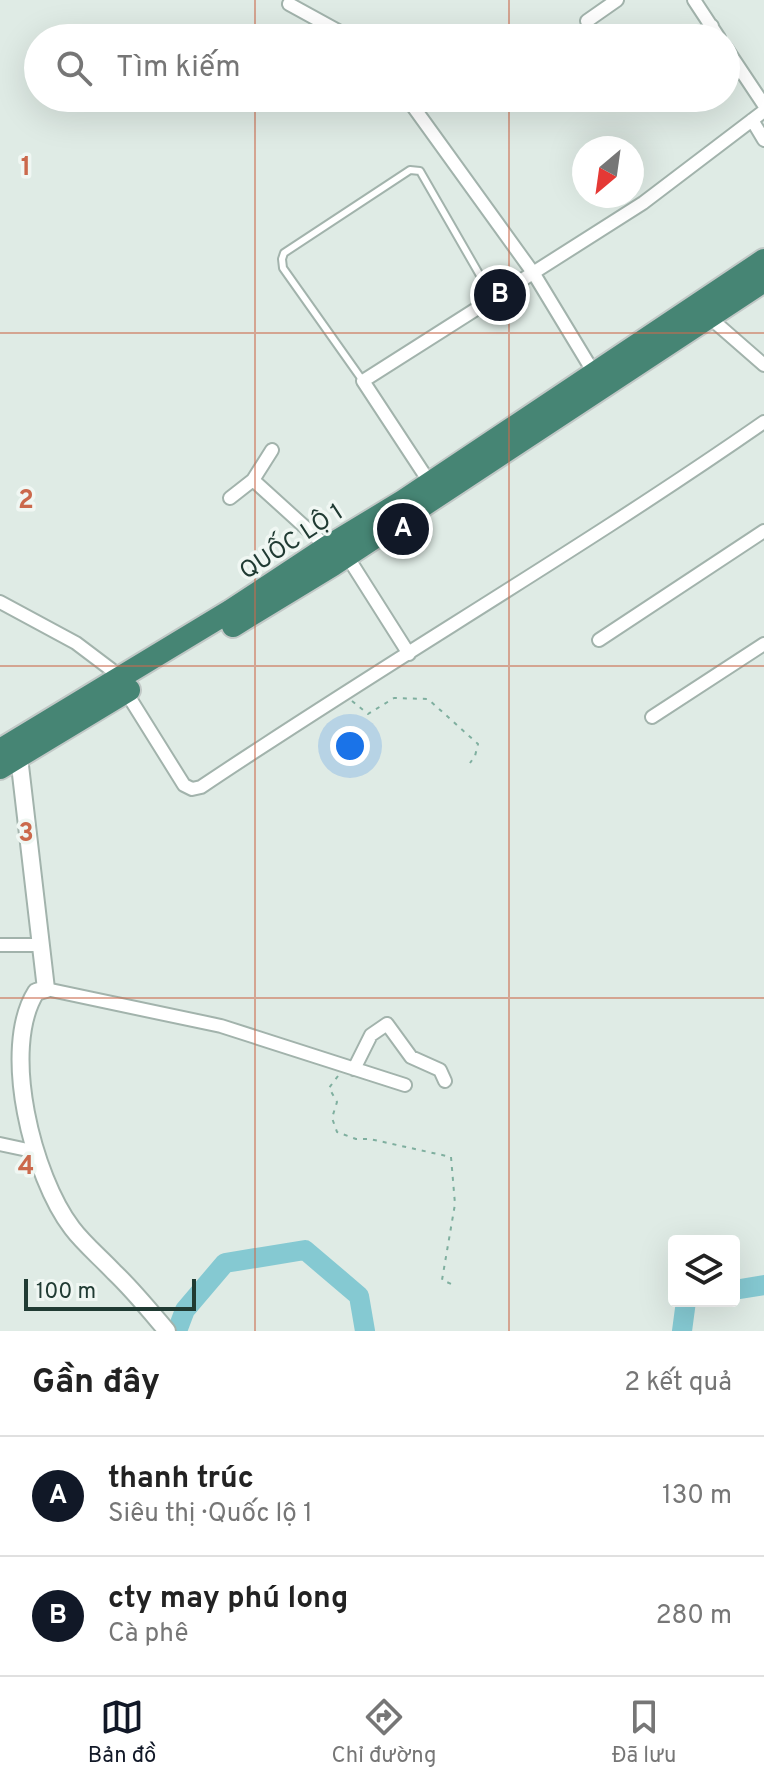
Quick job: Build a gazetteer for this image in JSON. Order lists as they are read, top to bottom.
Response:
{
  "streets": {
    "highway": ["QUỐC LỘ 1"]
  },
  "scale_bar": "100 m",
  "north": "bottom left",
  "page": {
    "search": "Tìm kiếm",
    "pins": ["B", "A"],
    "scale": "100 m",
    "heading": ["Gần đây", "2 kết quả"],
    "list": [
      {
        "mark": "A",
        "name": "thanh trúc",
        "note": "Siêu thị · Quốc lộ 1",
        "value": "130 m"
      },
      {
        "mark": "B",
        "name": "cty may phú long",
        "note": "Cà phê",
        "value": "280 m"
      }
    ],
    "nav": ["Bản đồ", "Chỉ đường", "Đã lưu"]
  },
  "grid": {
    "rows": [
      "1",
      "2",
      "3",
      "4"
    ]
  }
}
